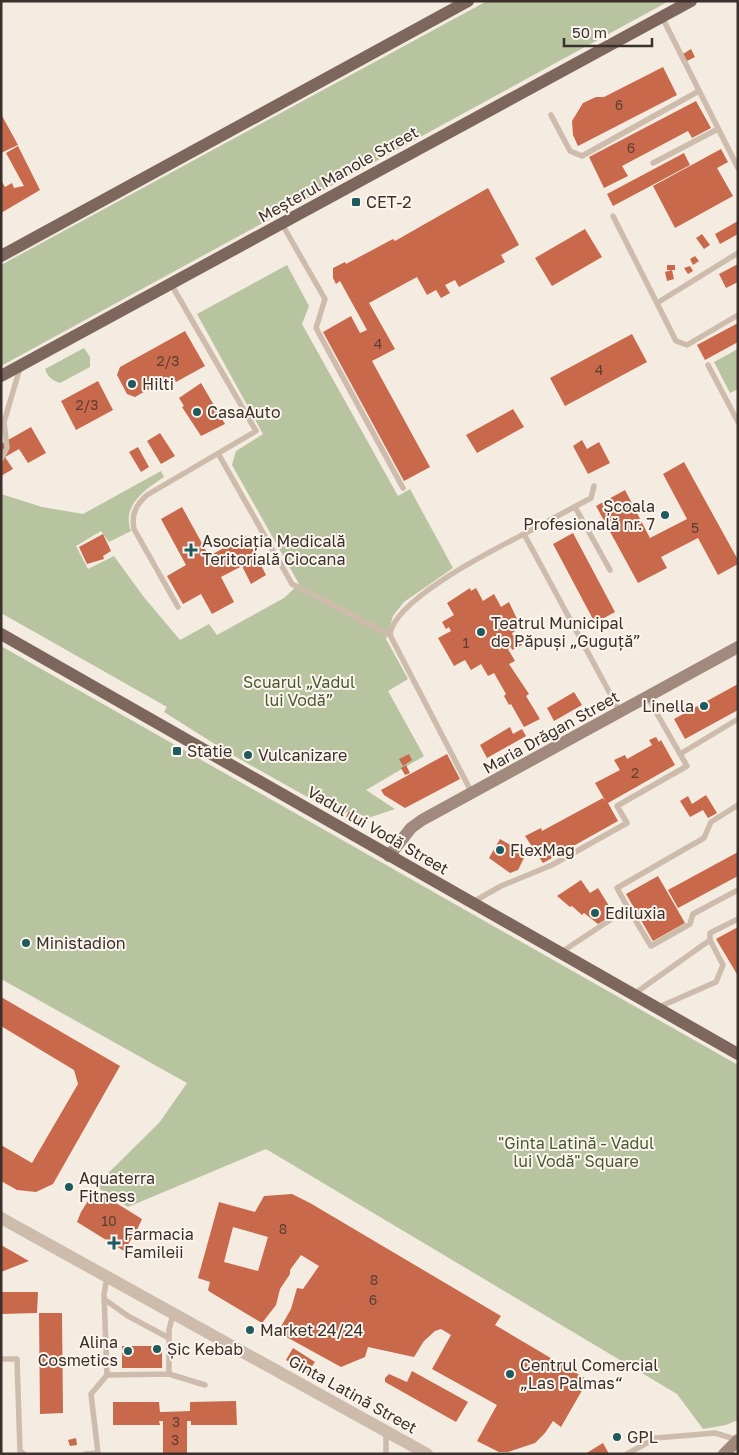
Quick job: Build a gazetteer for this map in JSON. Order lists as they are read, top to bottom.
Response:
{
  "streets": {
    "main road": ["Meșterul Manole Street", "Maria Drăgan Street", "Vadul lui Vodă Street"],
    "street": ["Ginta Latină Street"]
  },
  "crossings": [
    ["Maria Drăgan Street", "Vadul lui Vodă Street"]
  ],
  "parks": ["Scuarul „Vadul lui Vodă”", "\"Ginta Latină - Vadul lui Vodă\" Square"],
  "places": {
    "transit": ["CET-2", "Statie"],
    "other": [
      "Hilti",
      "CasaAuto",
      "Școala Profesională nr. 7",
      "Teatrul Municipal de Păpuși „Guguță”",
      "Linella",
      "Vulcanizare",
      "FlexMag",
      "Ediluxia",
      "Ministadion",
      "Aquaterra Fitness",
      "Market 24/24",
      "Șic Kebab",
      "Alina Cosmetics",
      "Centrul Comercial „Las Palmas“",
      "GPL"
    ],
    "health": ["Asociația Medicală Teritorială Ciocana", "Farmacia Famileii"]
  },
  "house_numbers": [
    "6",
    "6",
    "4",
    "2/3",
    "4",
    "2/3",
    "5",
    "1",
    "2",
    "10",
    "8",
    "8",
    "6",
    "3",
    "3"
  ],
  "scale_bar": "50 m"
}
